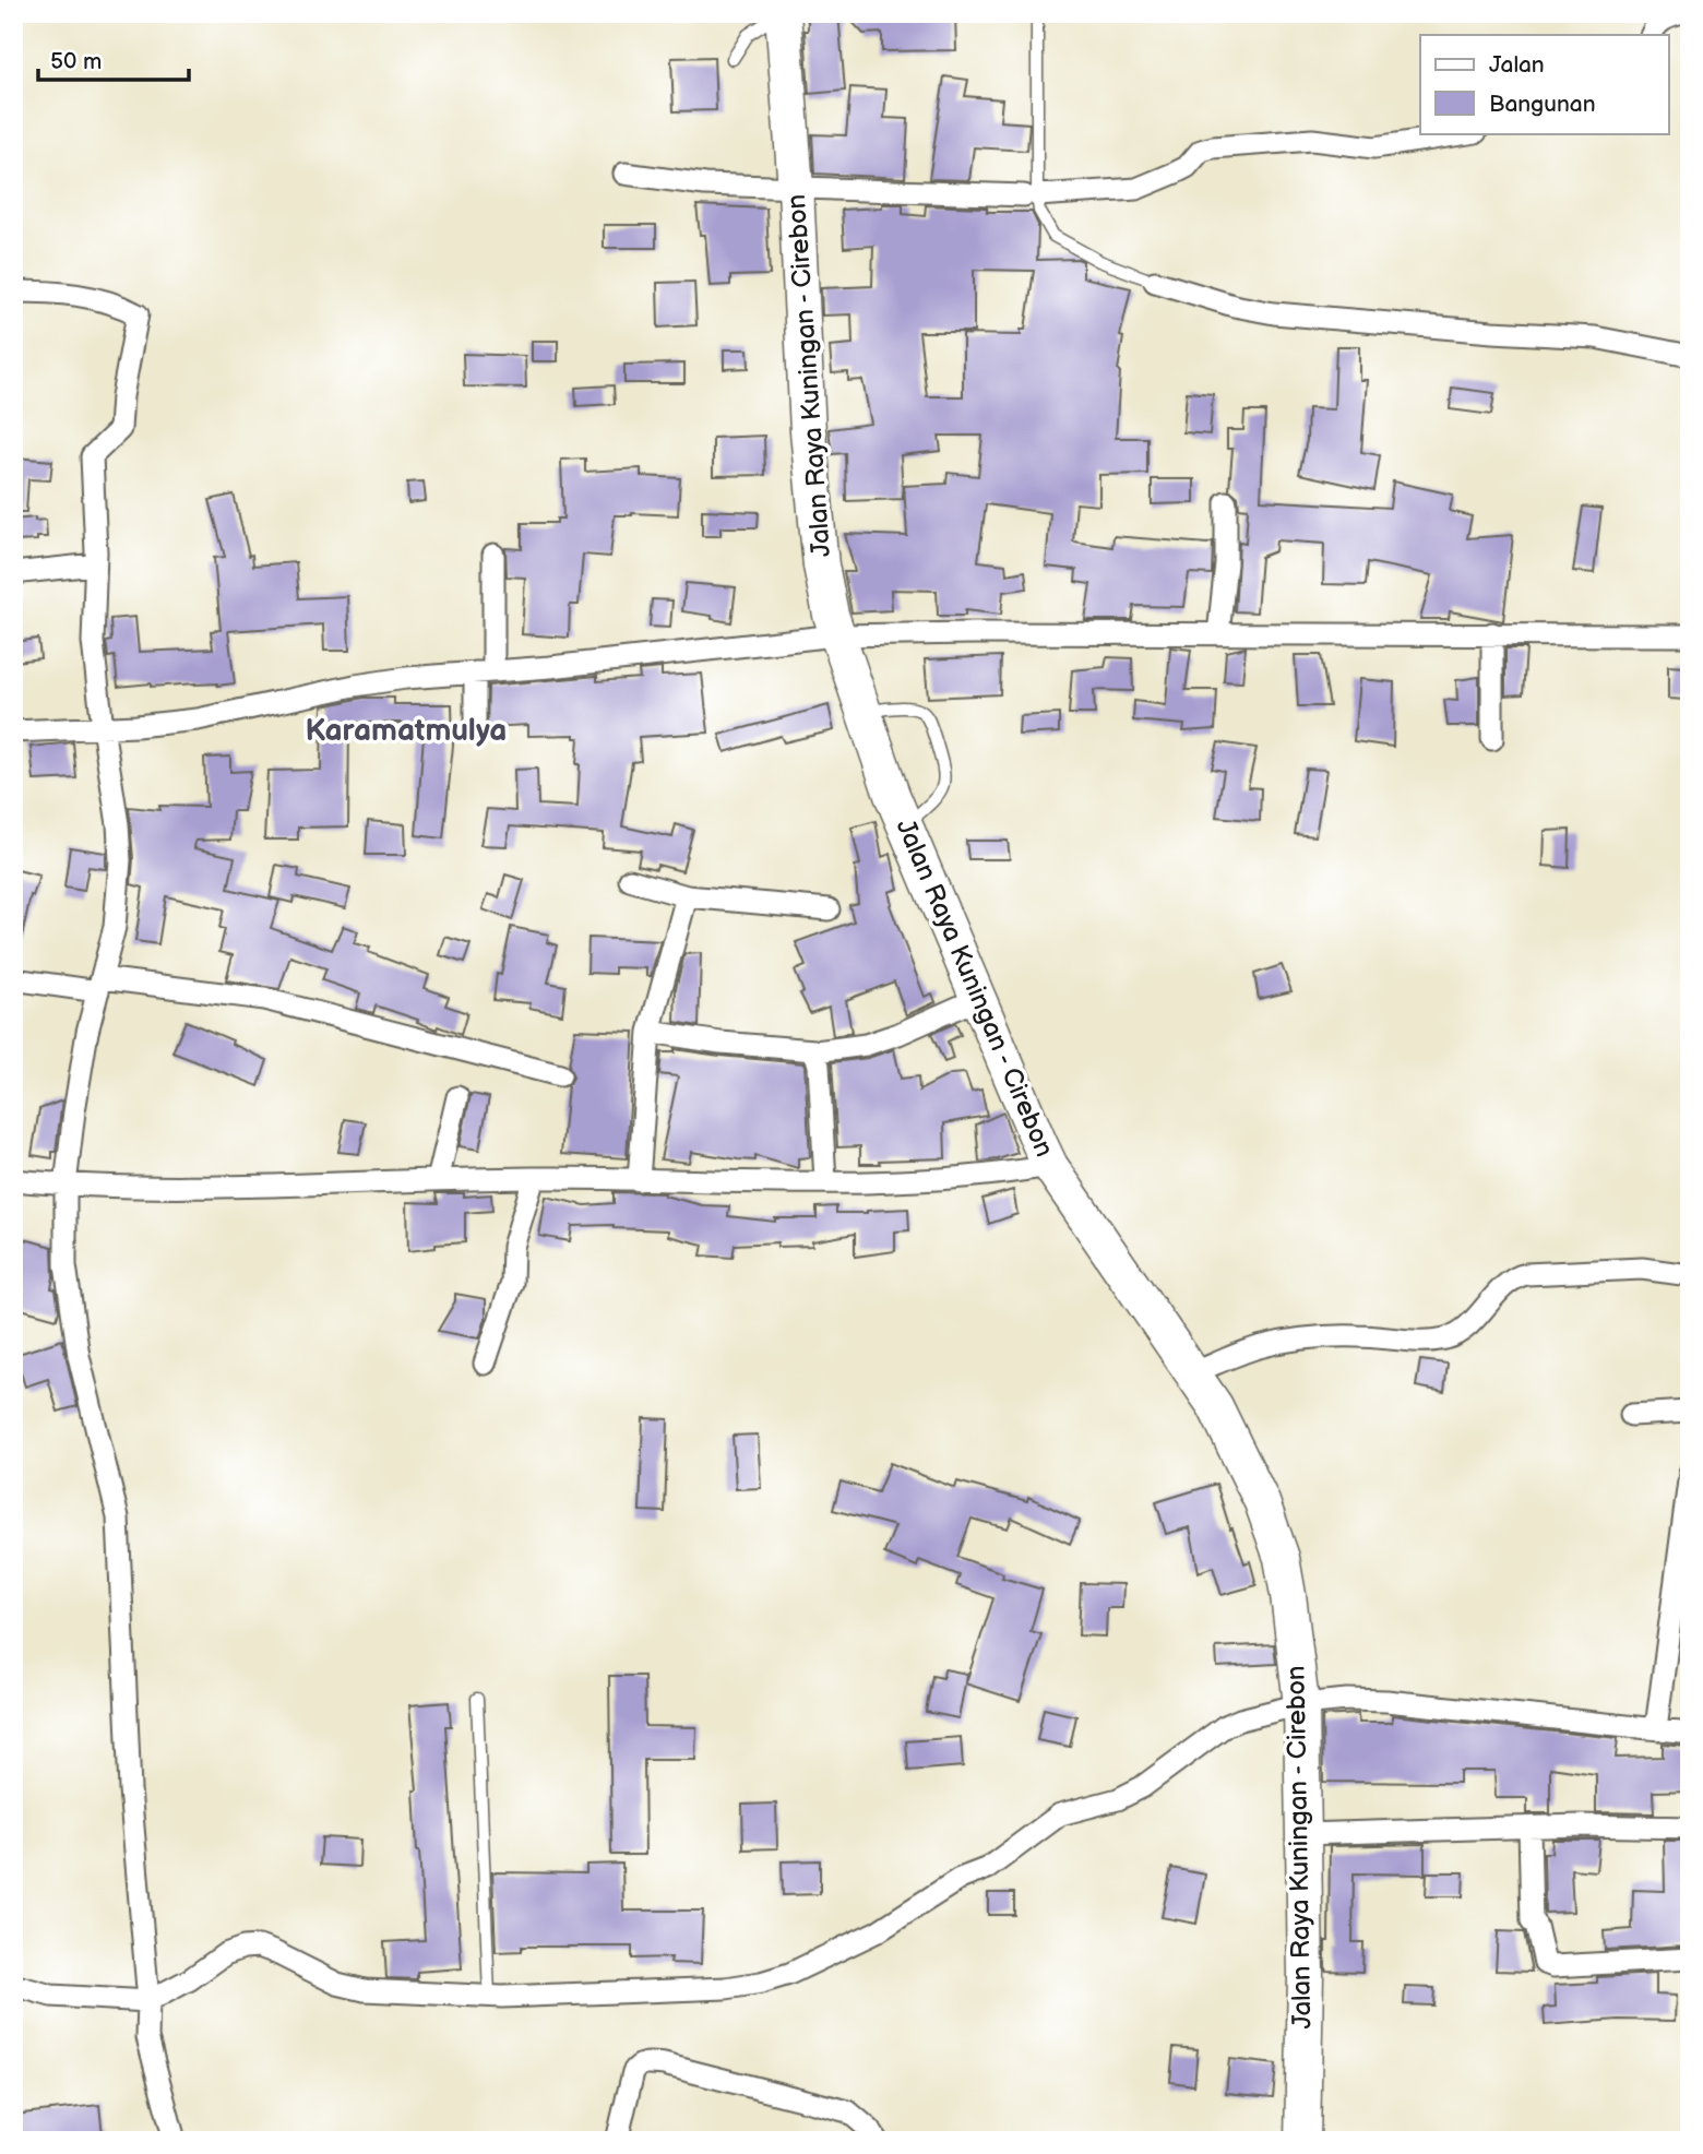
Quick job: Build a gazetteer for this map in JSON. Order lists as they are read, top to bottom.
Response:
{
  "streets": {
    "highway": ["Jalan Raya Kuningan - Cirebon"]
  },
  "districts": ["Karamatmulya"],
  "legend": ["Jalan", "Bangunan"],
  "scale_bar": "50 m"
}
